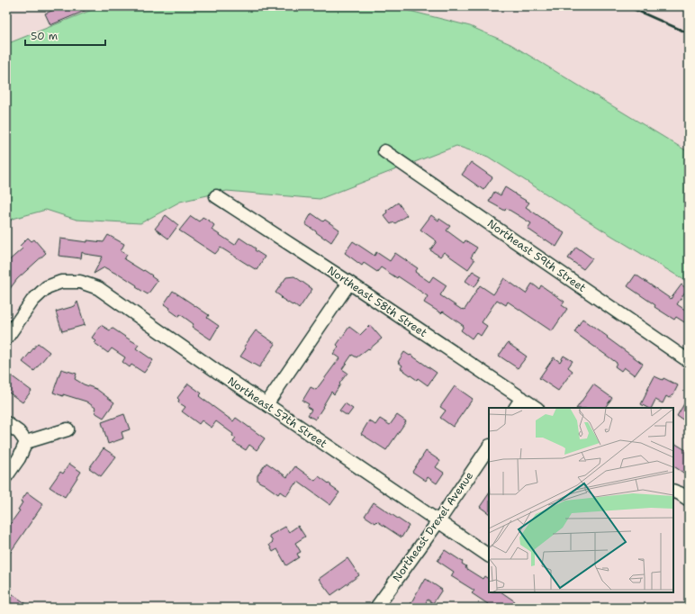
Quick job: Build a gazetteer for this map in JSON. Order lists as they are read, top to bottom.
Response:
{
  "streets": {
    "street": [
      "Northeast 59th Street",
      "Northeast 58th Street",
      "Northeast 57th Street",
      "Northeast Drexel Avenue"
    ]
  },
  "crossings": [
    ["Northeast 57th Street", "Northeast Drexel Avenue"]
  ],
  "scale_bar": "50 m"
}
